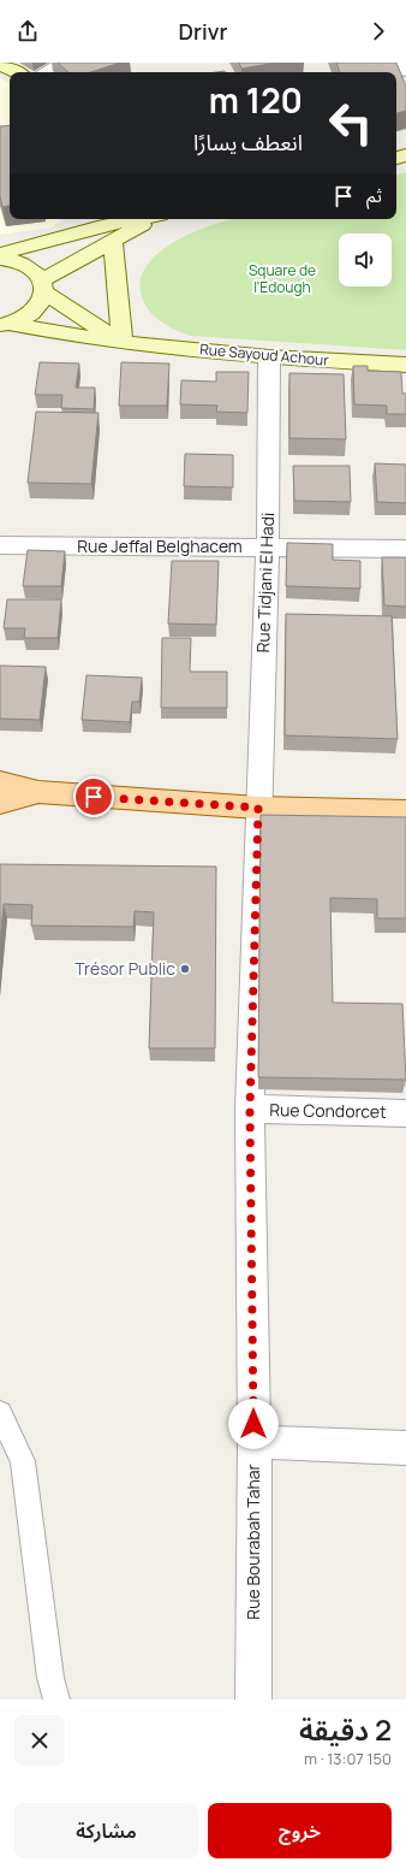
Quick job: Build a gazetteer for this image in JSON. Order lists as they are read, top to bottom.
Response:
{
  "streets": {
    "main road": ["Rue Sayoud Achour"],
    "street": [
      "Rue Jeffal Belghacem",
      "Rue Tidjani El Hadi",
      "Rue Condorcet",
      "Rue Bourabah Tahar"
    ]
  },
  "crossings": [
    ["Rue Sayoud Achour", "Rue Tidjani El Hadi"],
    ["Rue Jeffal Belghacem", "Rue Tidjani El Hadi"],
    ["Rue Tidjani El Hadi", "Rue Bourabah Tahar"],
    ["Rue Condorcet", "Rue Bourabah Tahar"]
  ],
  "parks": ["Square de l'Edough"],
  "places": ["Trésor Public"],
  "page": {
    "header": "Drivr",
    "turn": ["120 m", "انعطف يسارًا"],
    "then": "ثم",
    "heading": ["2 دقيقة", "150 m · 13:07"],
    "buttons": ["خروج", "مشاركة"]
  }
}
